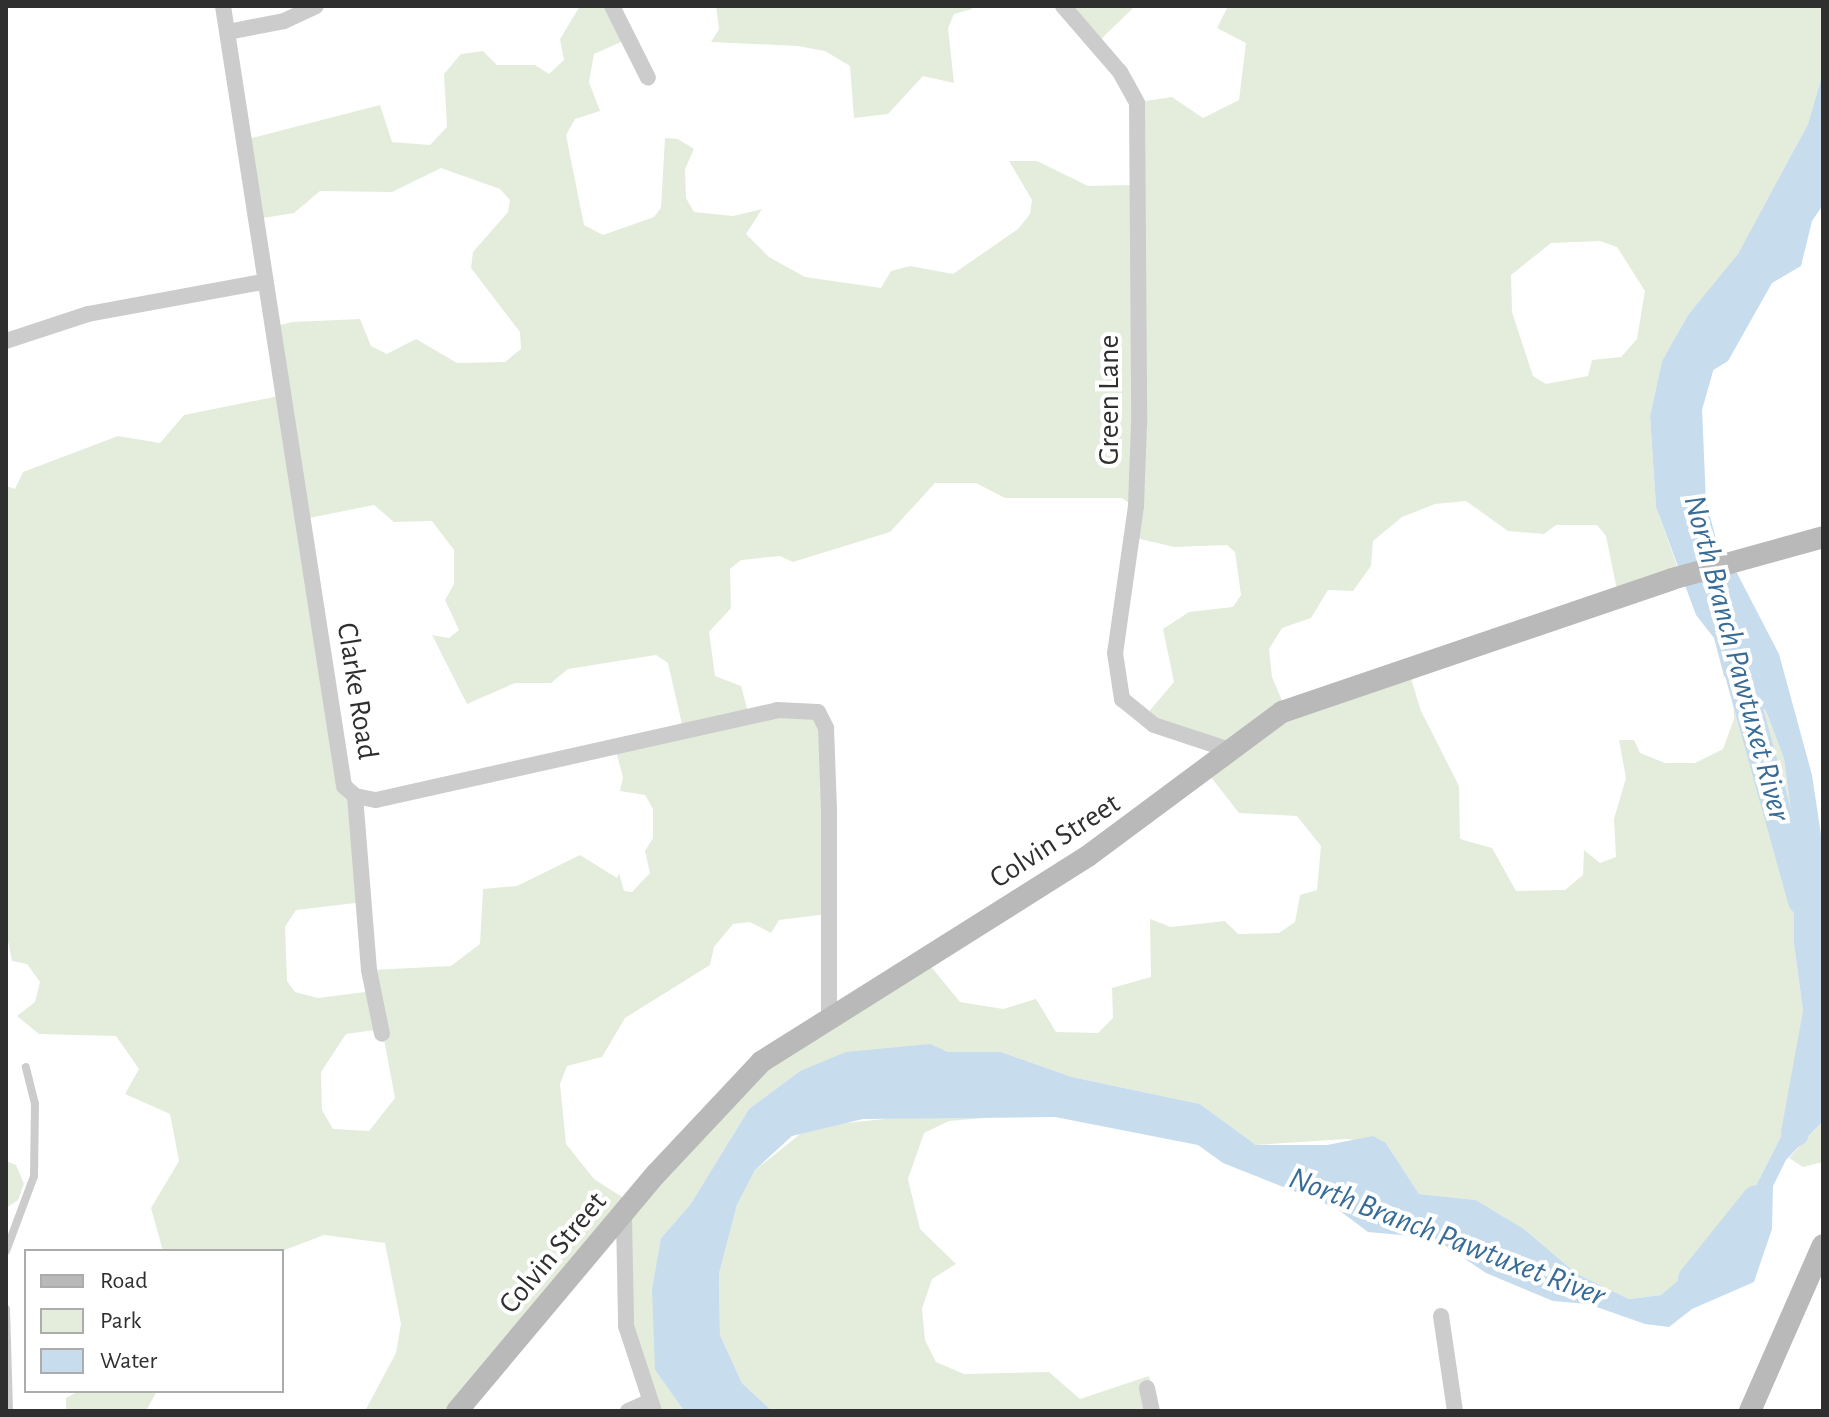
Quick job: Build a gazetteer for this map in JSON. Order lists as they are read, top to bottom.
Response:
{
  "streets": {
    "street": ["Green Lane", "Clarke Road", "Colvin Street"]
  },
  "crossings": [
    ["Green Lane", "Colvin Street"],
    ["Clarke Road", "Colvin Street"]
  ],
  "water": ["North Branch Pawtuxet River"],
  "legend": ["Road", "Park", "Water"]
}
